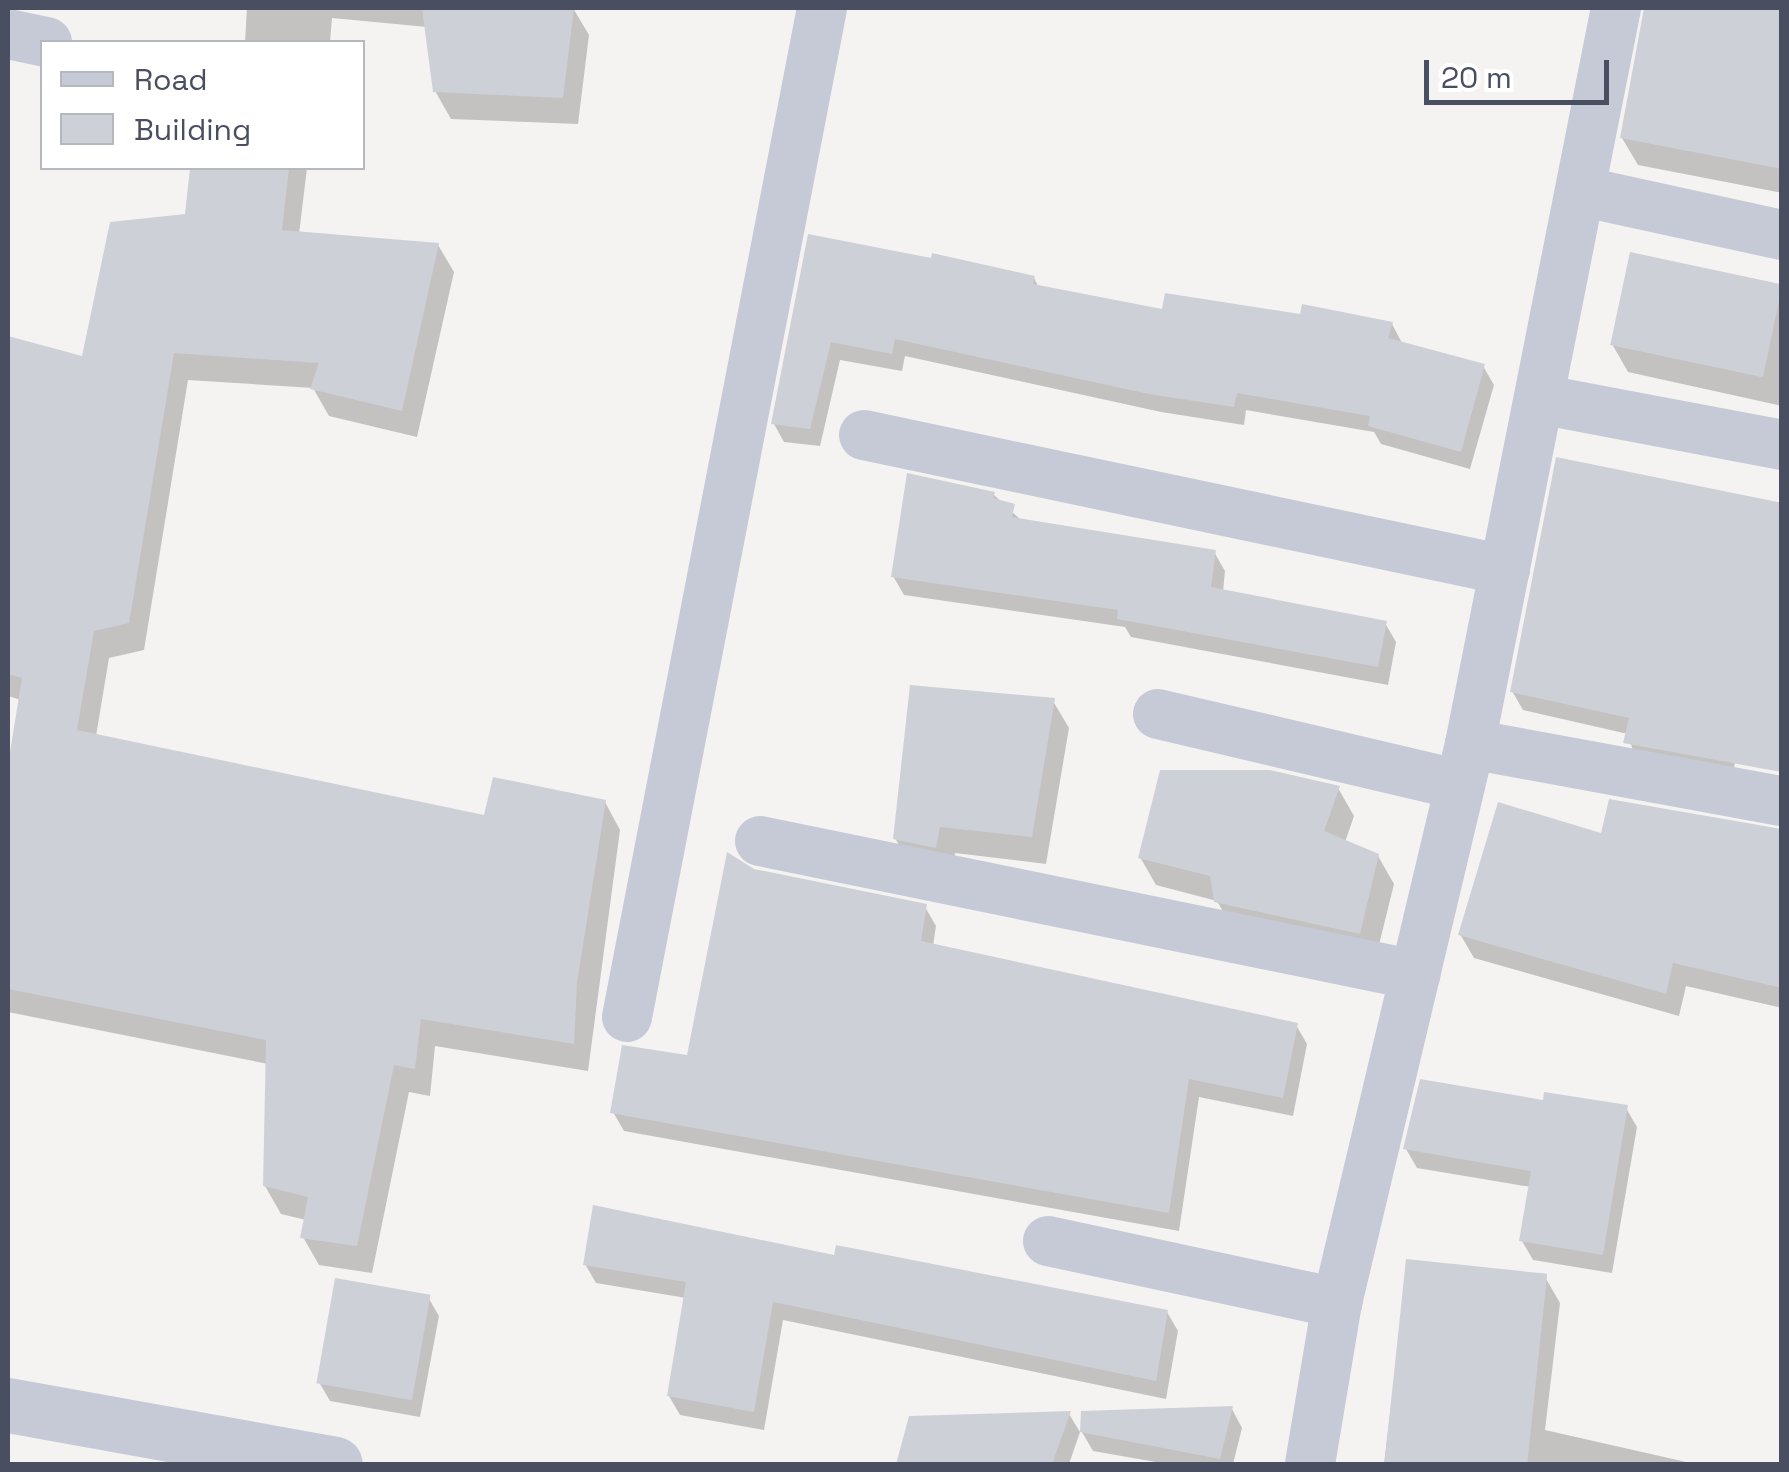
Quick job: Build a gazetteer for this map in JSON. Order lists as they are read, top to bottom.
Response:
{
  "legend": ["Road", "Building"],
  "scale_bar": "20 m"
}
